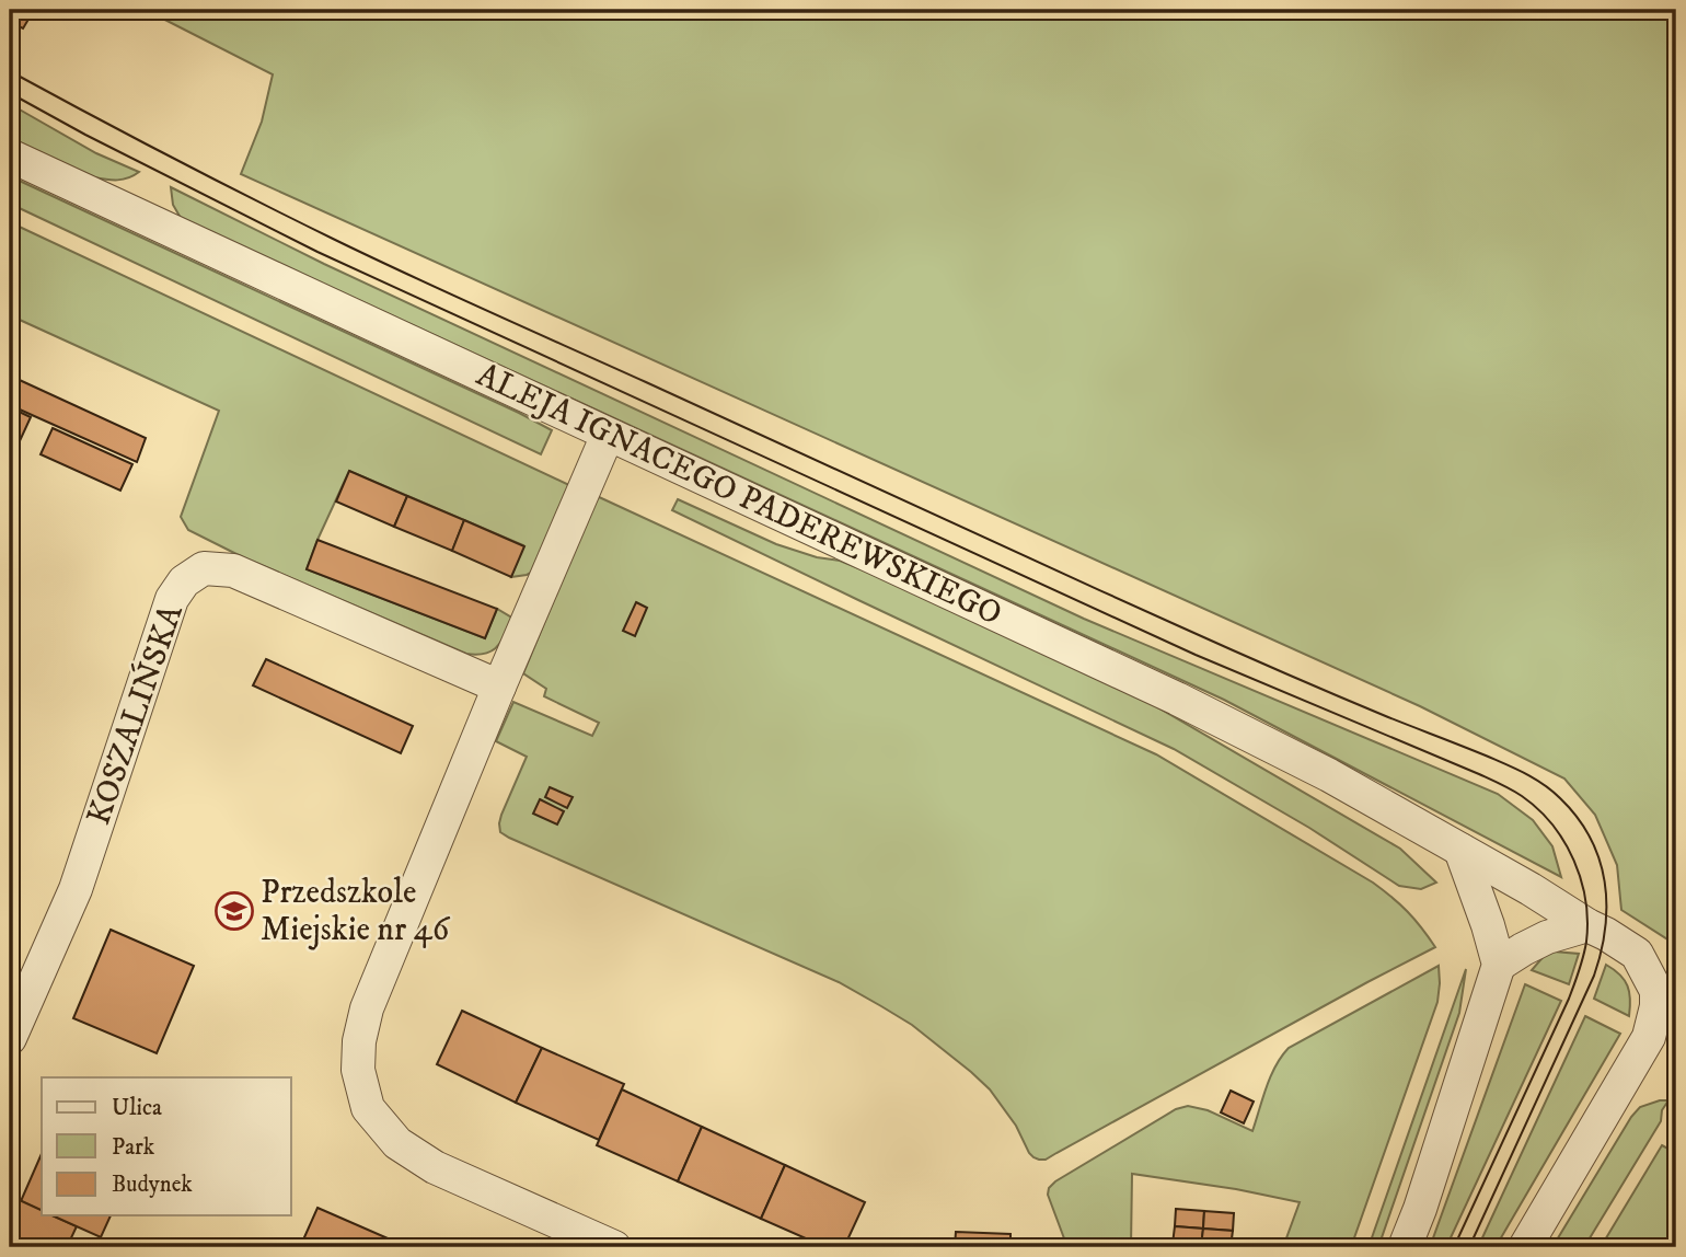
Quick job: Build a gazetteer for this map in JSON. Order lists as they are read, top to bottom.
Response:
{
  "streets": {
    "street": ["ALEJA IGNACEGO PADEREWSKIEGO", "KOSZALIŃSKA"]
  },
  "places": {
    "school or university": ["Przedszkole Miejskie nr 46"]
  },
  "legend": ["Ulica", "Park", "Budynek"]
}
